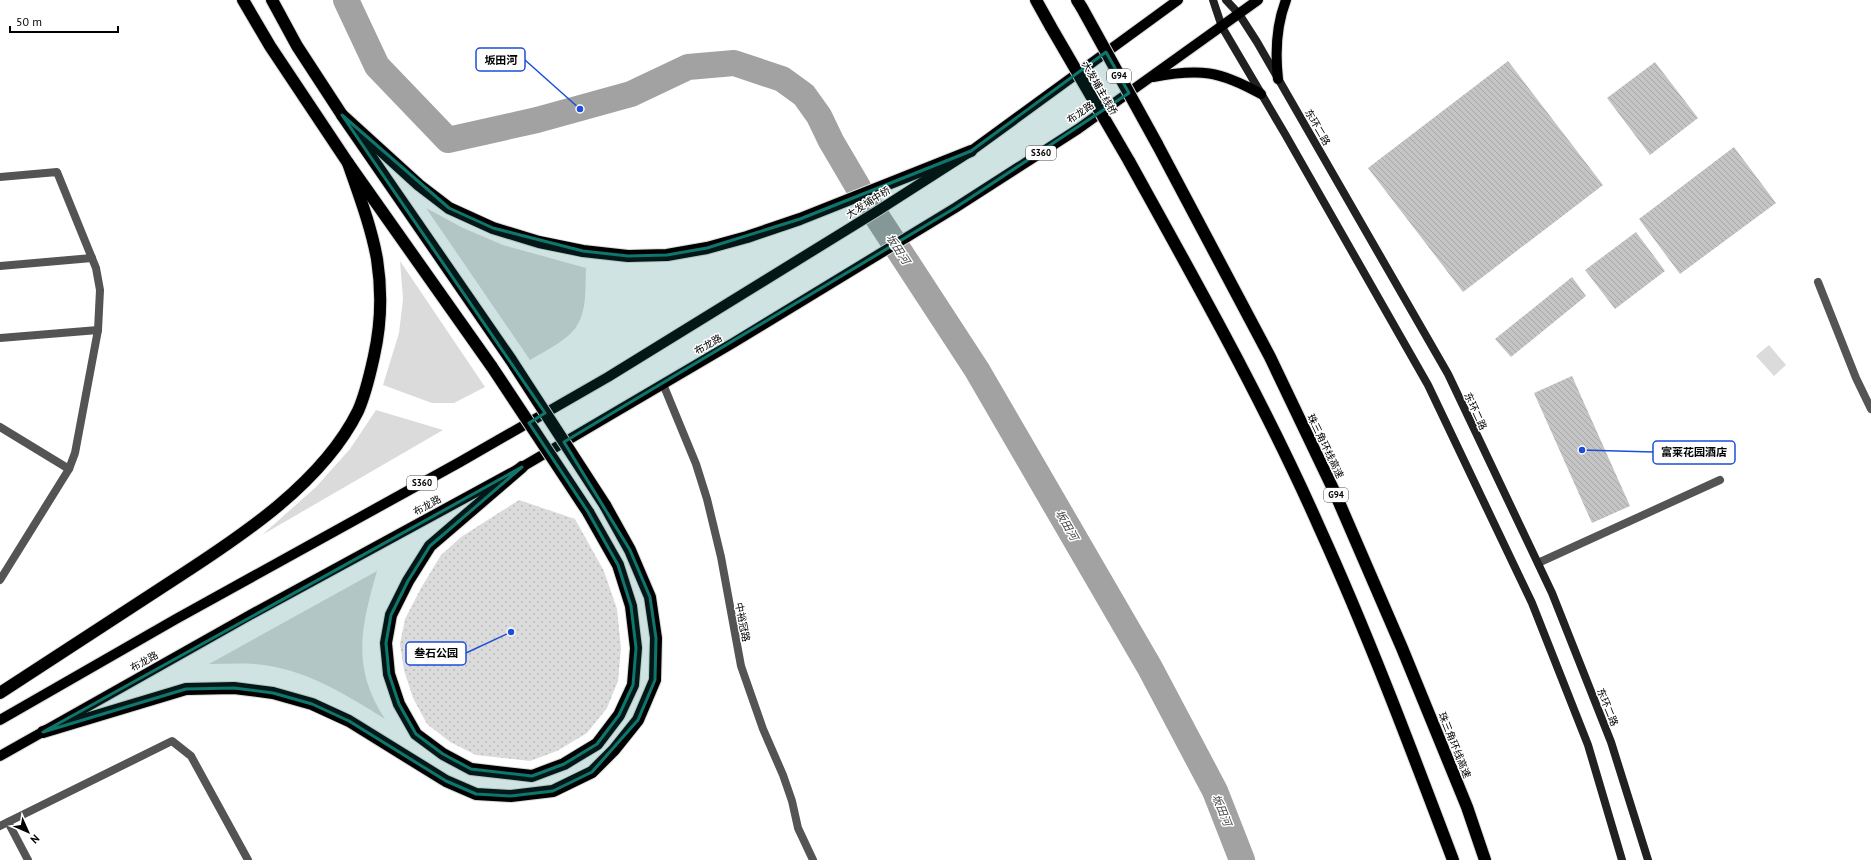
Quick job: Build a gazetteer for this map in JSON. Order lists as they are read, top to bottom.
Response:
{
  "streets": {
    "highway": ["G94", "大发埔主线桥", "珠三角环线高速"],
    "main road": [
      "布龙路",
      "东环二路",
      "S360",
      "大发埔中桥"
    ],
    "street": ["中裕冠路"]
  },
  "crossings": [
    ["布龙路", "东环二路"],
    ["布龙路", "大发埔中桥"],
    ["布龙路", "中裕冠路"],
    ["S360", "大发埔中桥"]
  ],
  "water": ["坂田河"],
  "places": ["坂田河", "富莱花园酒店", "叁石公园"],
  "scale_bar": "50 m",
  "north": "bottom right"
}
